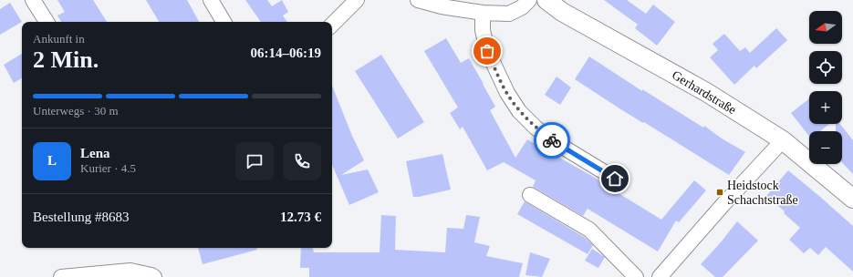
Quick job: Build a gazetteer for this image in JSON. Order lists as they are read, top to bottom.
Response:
{
  "streets": {
    "street": ["Gerhardstraße"]
  },
  "places": {
    "transit": ["Heidstock Schachtstraße"]
  },
  "north": "left",
  "page": {
    "map_buttons": ["+", "−"],
    "heading": ["2 Min.", "Ankunft in", "06:14–06:19"],
    "panel": [
      "Lena",
      "Kurier · 4.5",
      "Bestellung #8683",
      "12.73 €"
    ],
    "bar": "Unterwegs · 30 m",
    "round": "L"
  }
}
